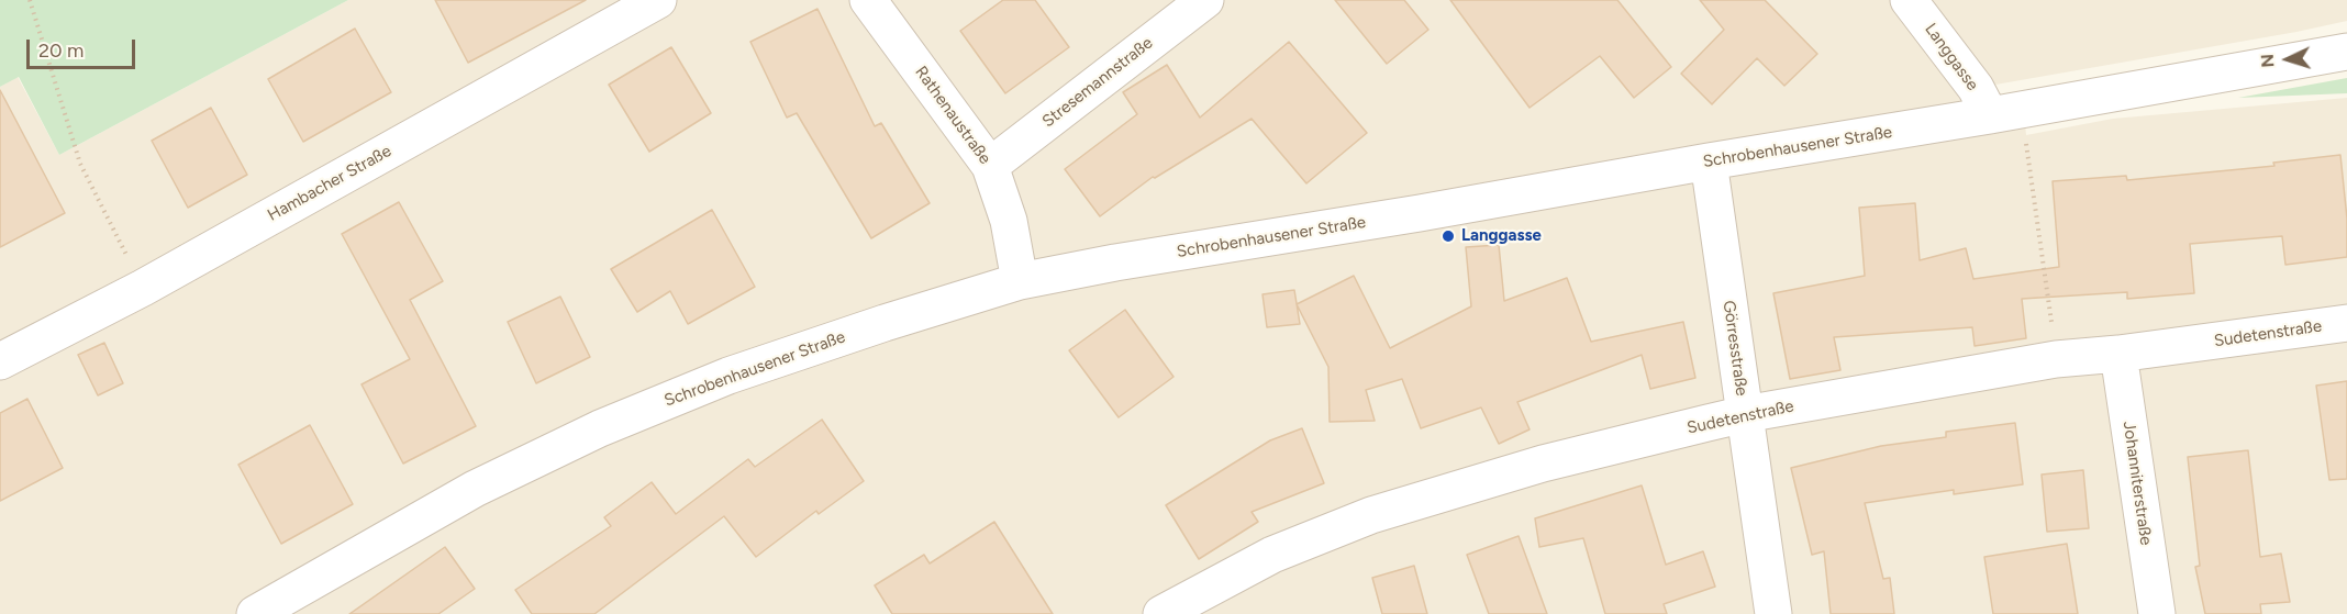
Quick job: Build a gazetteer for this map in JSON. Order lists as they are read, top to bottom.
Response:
{
  "streets": {
    "street": [
      "Langgasse",
      "Stresemannstraße",
      "Rathenaustraße",
      "Schrobenhausener Straße",
      "Hambacher Straße",
      "Sudetenstraße",
      "Görresstraße",
      "Johanniterstraße"
    ]
  },
  "crossings": [
    ["Langgasse", "Schrobenhausener Straße"],
    ["Stresemannstraße", "Rathenaustraße"],
    ["Rathenaustraße", "Schrobenhausener Straße"],
    ["Schrobenhausener Straße", "Görresstraße"],
    ["Sudetenstraße", "Görresstraße"],
    ["Sudetenstraße", "Johanniterstraße"]
  ],
  "places": ["Langgasse"],
  "scale_bar": "20 m",
  "north": "left"
}
